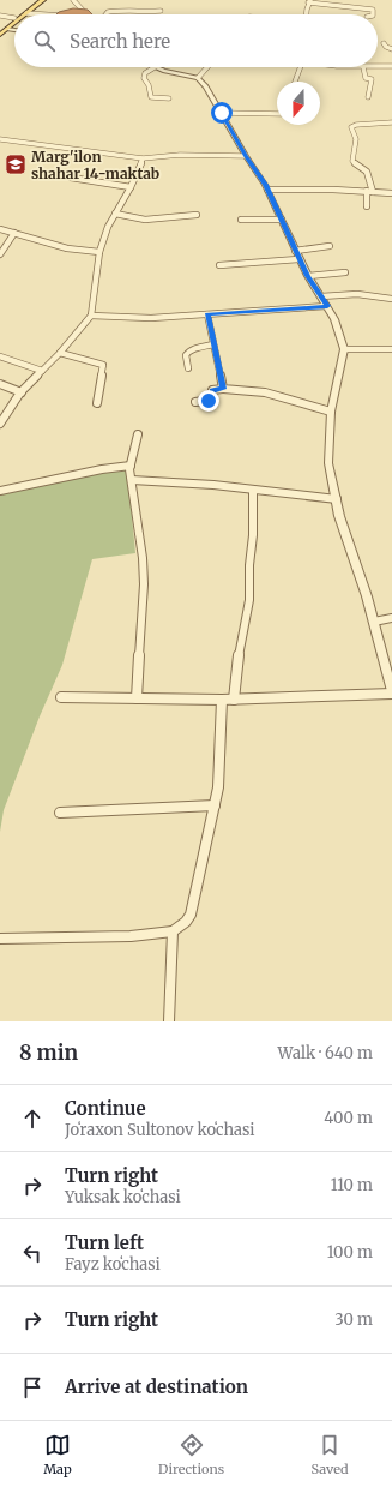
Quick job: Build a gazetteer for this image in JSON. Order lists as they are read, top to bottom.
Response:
{
  "places": {
    "school or university": ["Marg'ilon shahar 14-maktab"]
  },
  "north": "bottom",
  "page": {
    "search": "Search here",
    "heading": ["8 min", "Walk · 640 m"],
    "list": [
      ["Continue", "Joʻraxon Sultonov koʻchasi", "400 m"],
      ["Turn right", "Yuksak koʻchasi", "110 m"],
      ["Turn left", "Fayz koʻchasi", "100 m"],
      ["Turn right", "30 m"],
      "Arrive at destination"
    ],
    "nav": ["Map", "Directions", "Saved"]
  }
}
